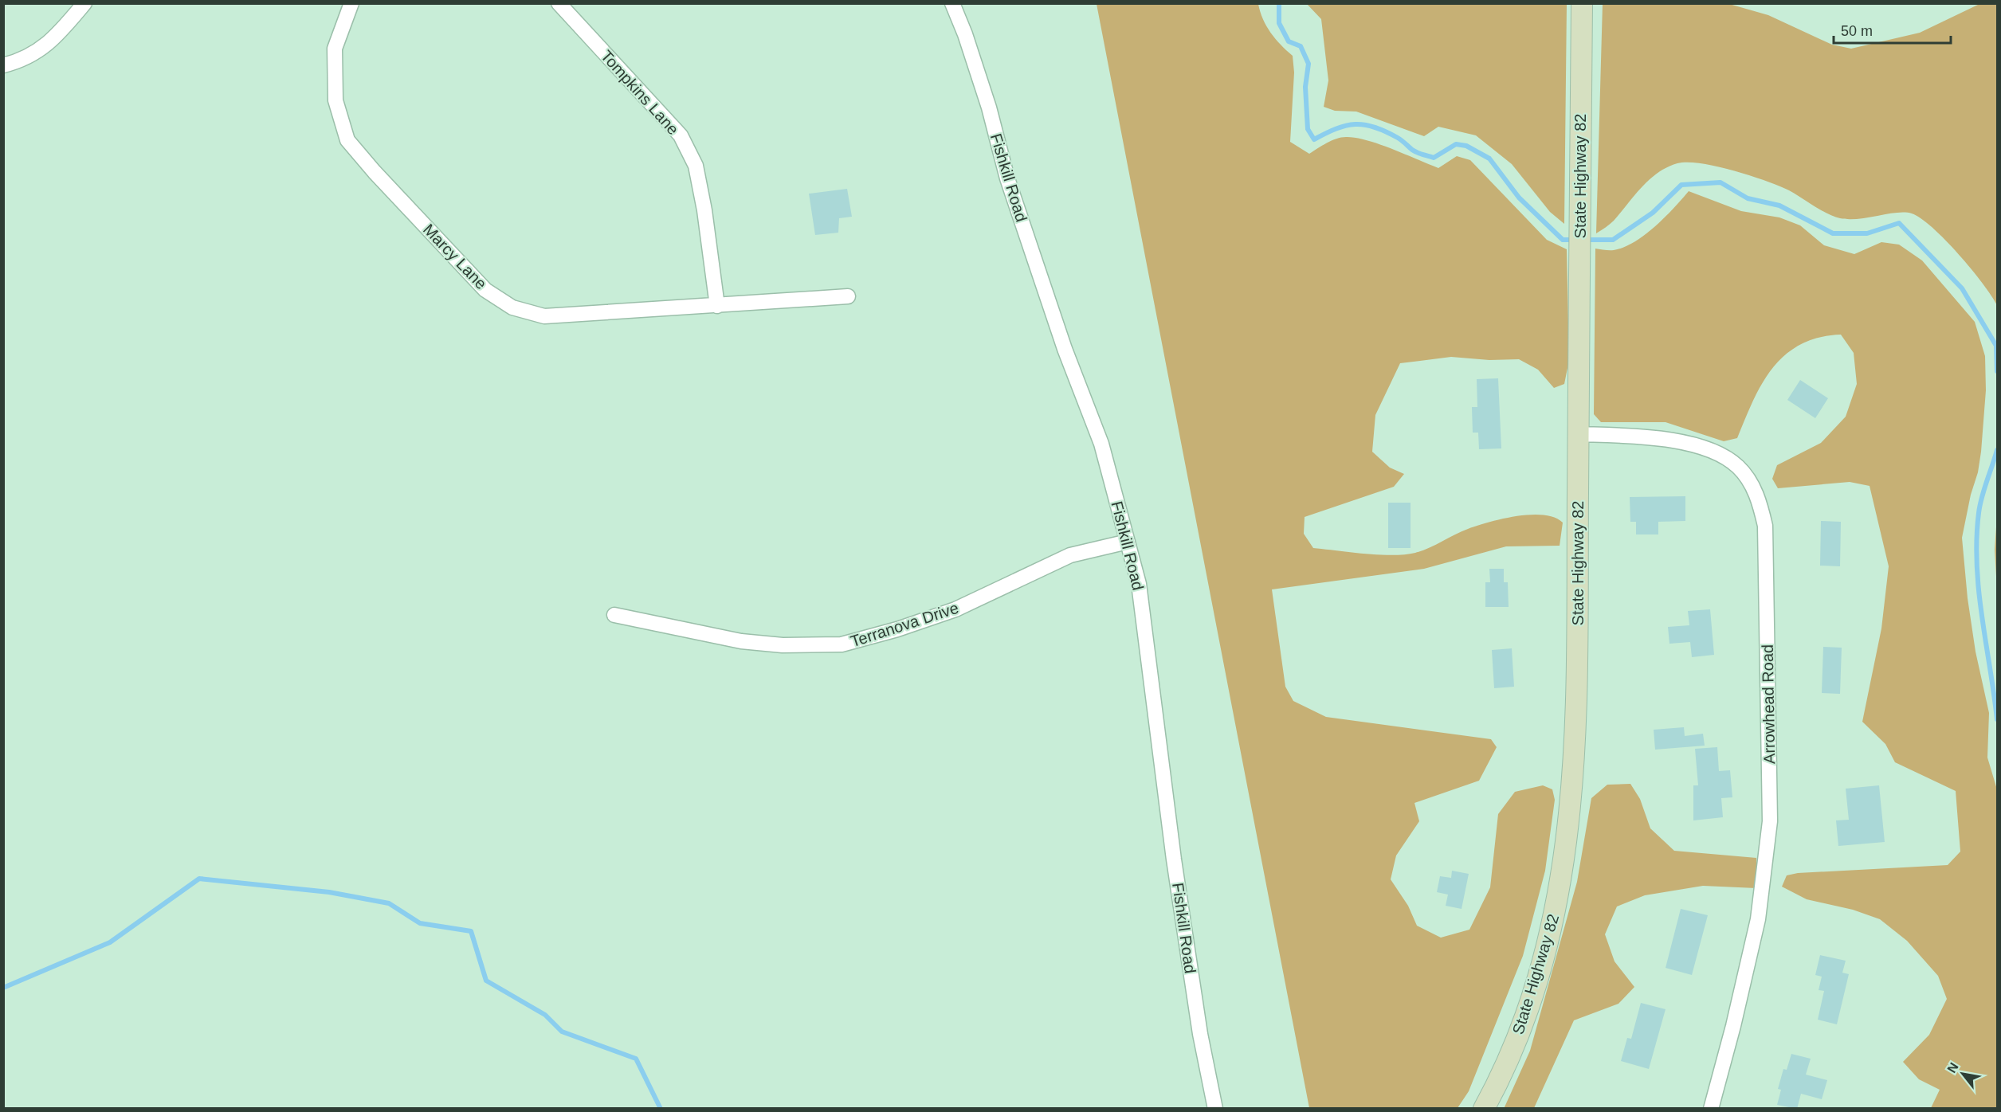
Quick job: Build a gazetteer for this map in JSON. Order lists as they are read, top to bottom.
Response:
{
  "streets": {
    "main road": ["State Highway 82"],
    "street": [
      "Tompkins Lane",
      "Fishkill Road",
      "Marcy Lane",
      "Terranova Drive",
      "Arrowhead Road"
    ]
  },
  "crossings": [
    ["Tompkins Lane", "Marcy Lane"],
    ["State Highway 82", "Arrowhead Road"],
    ["Fishkill Road", "Terranova Drive"]
  ],
  "scale_bar": "50 m",
  "north": "top left"
}
